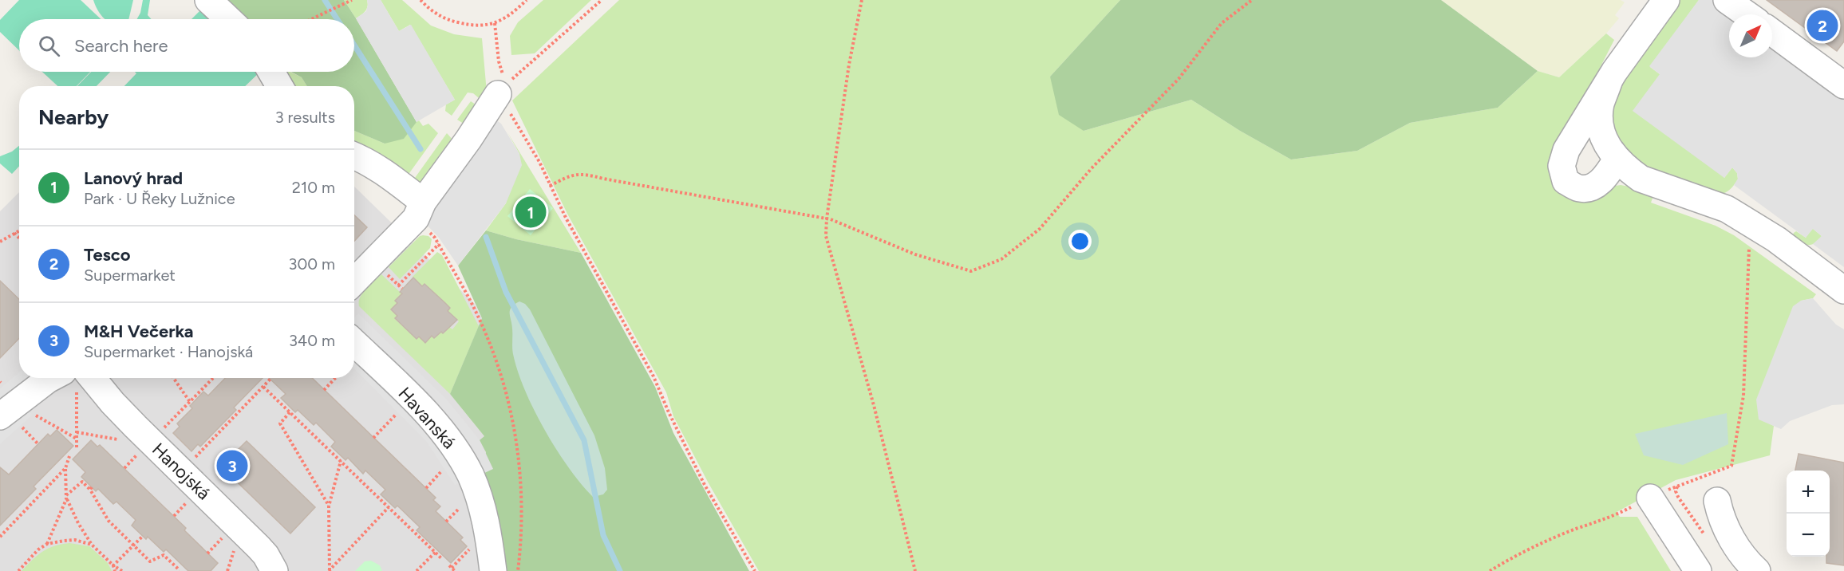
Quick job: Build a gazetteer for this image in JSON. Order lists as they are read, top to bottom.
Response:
{
  "streets": {
    "street": ["Havanská", "Hanojská"]
  },
  "north": "top right",
  "page": {
    "pins": ["2", "1", "3"],
    "search": "Search here",
    "heading": ["Nearby", "3 results"],
    "list": [
      {
        "mark": "1",
        "name": "Lanový hrad",
        "note": "Park · U Řeky Lužnice",
        "value": "210 m"
      },
      {
        "mark": "2",
        "name": "Tesco",
        "note": "Supermarket",
        "value": "300 m"
      },
      {
        "mark": "3",
        "name": "M&H Večerka",
        "note": "Supermarket · Hanojská",
        "value": "340 m"
      }
    ],
    "map_buttons": ["+", "−"]
  }
}
